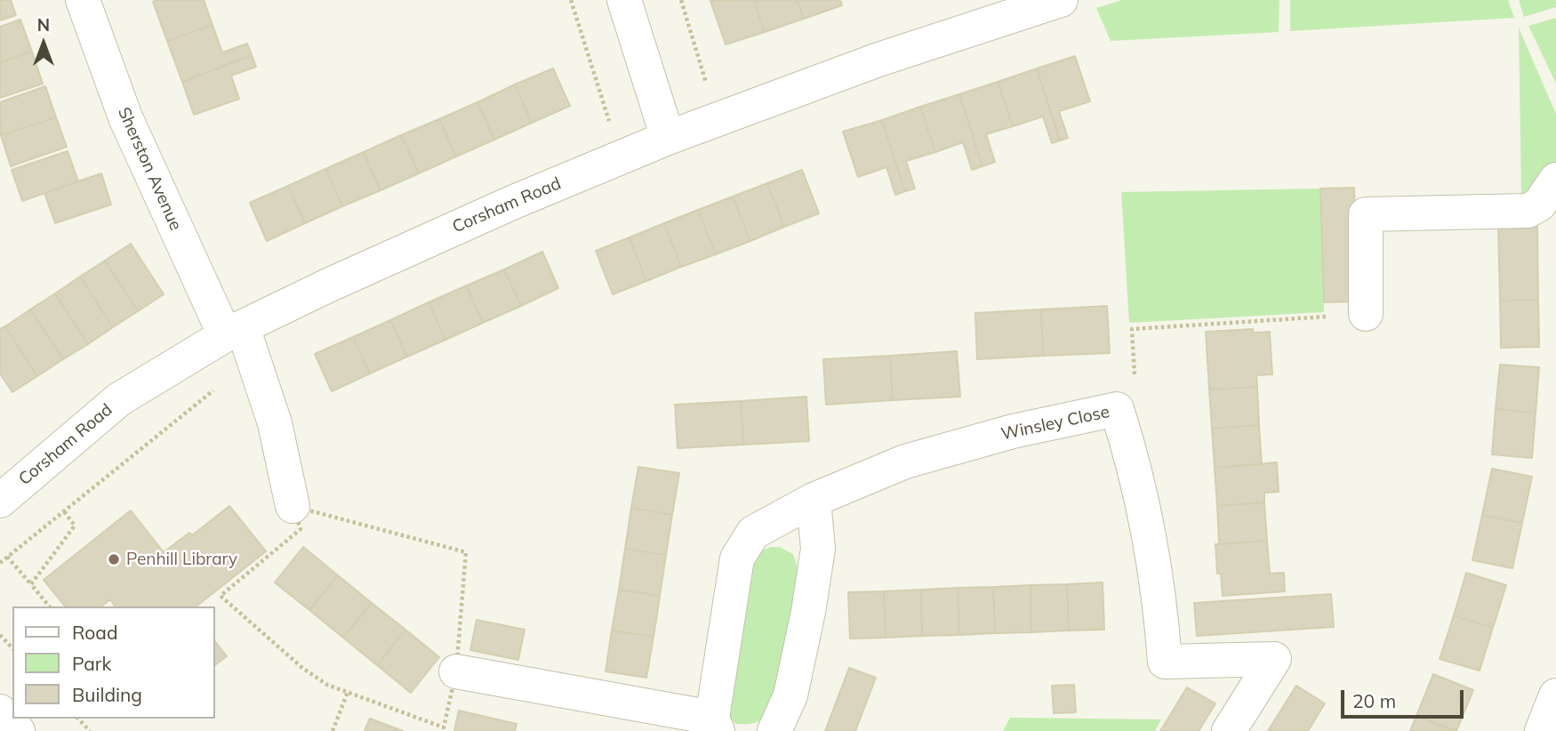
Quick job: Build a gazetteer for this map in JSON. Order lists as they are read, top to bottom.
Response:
{
  "streets": {
    "street": ["Sherston Avenue", "Corsham Road", "Winsley Close"]
  },
  "crossings": [
    ["Sherston Avenue", "Corsham Road"]
  ],
  "places": ["Penhill Library"],
  "legend": ["Road", "Park", "Building"],
  "scale_bar": "20 m",
  "north": "top"
}
